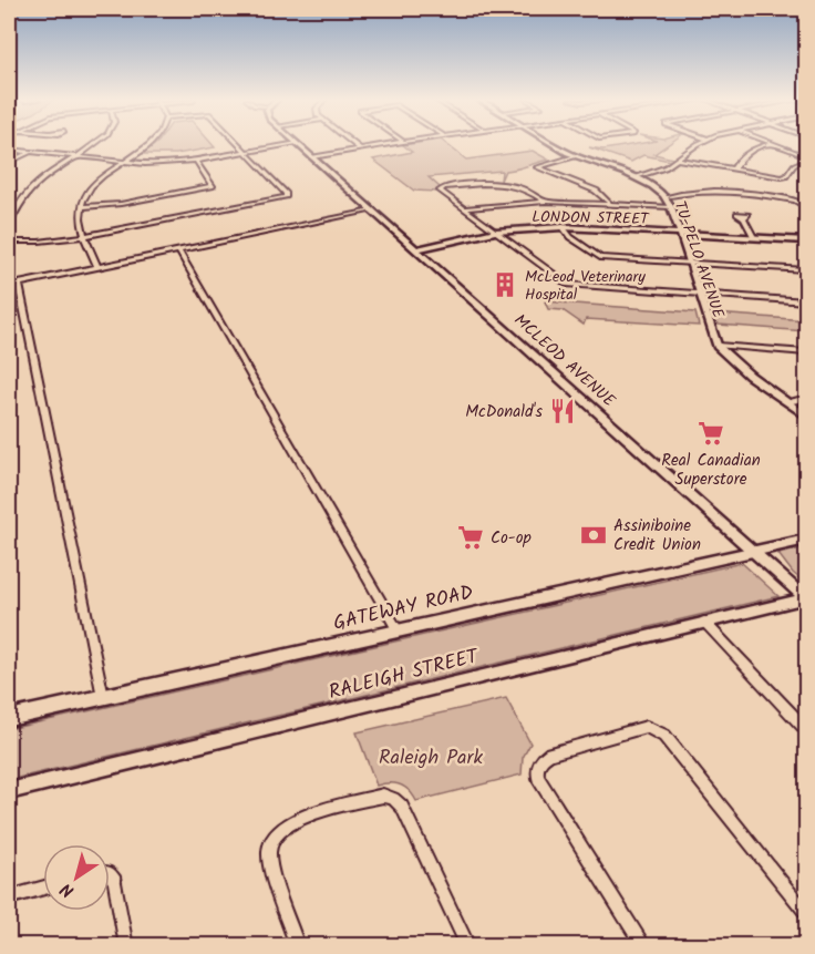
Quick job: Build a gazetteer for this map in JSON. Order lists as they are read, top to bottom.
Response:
{
  "streets": {
    "main road": ["GATEWAY ROAD"],
    "street": [
      "LONDON STREET",
      "TU-PELO AVENUE",
      "MCLEOD AVENUE",
      "RALEIGH STREET"
    ]
  },
  "crossings": [
    ["LONDON STREET", "TU-PELO AVENUE"],
    ["LONDON STREET", "MCLEOD AVENUE"],
    ["MCLEOD AVENUE", "GATEWAY ROAD"],
    ["MCLEOD AVENUE", "RALEIGH STREET"]
  ],
  "parks": ["Raleigh Park"],
  "places": {
    "building": ["McLeod Veterinary Hospital"],
    "restaurant": ["McDonald's"],
    "supermarket": ["Real Canadian Superstore", "Co-op"],
    "bank": ["Assiniboine Credit Union"]
  },
  "north": "bottom left"
}
